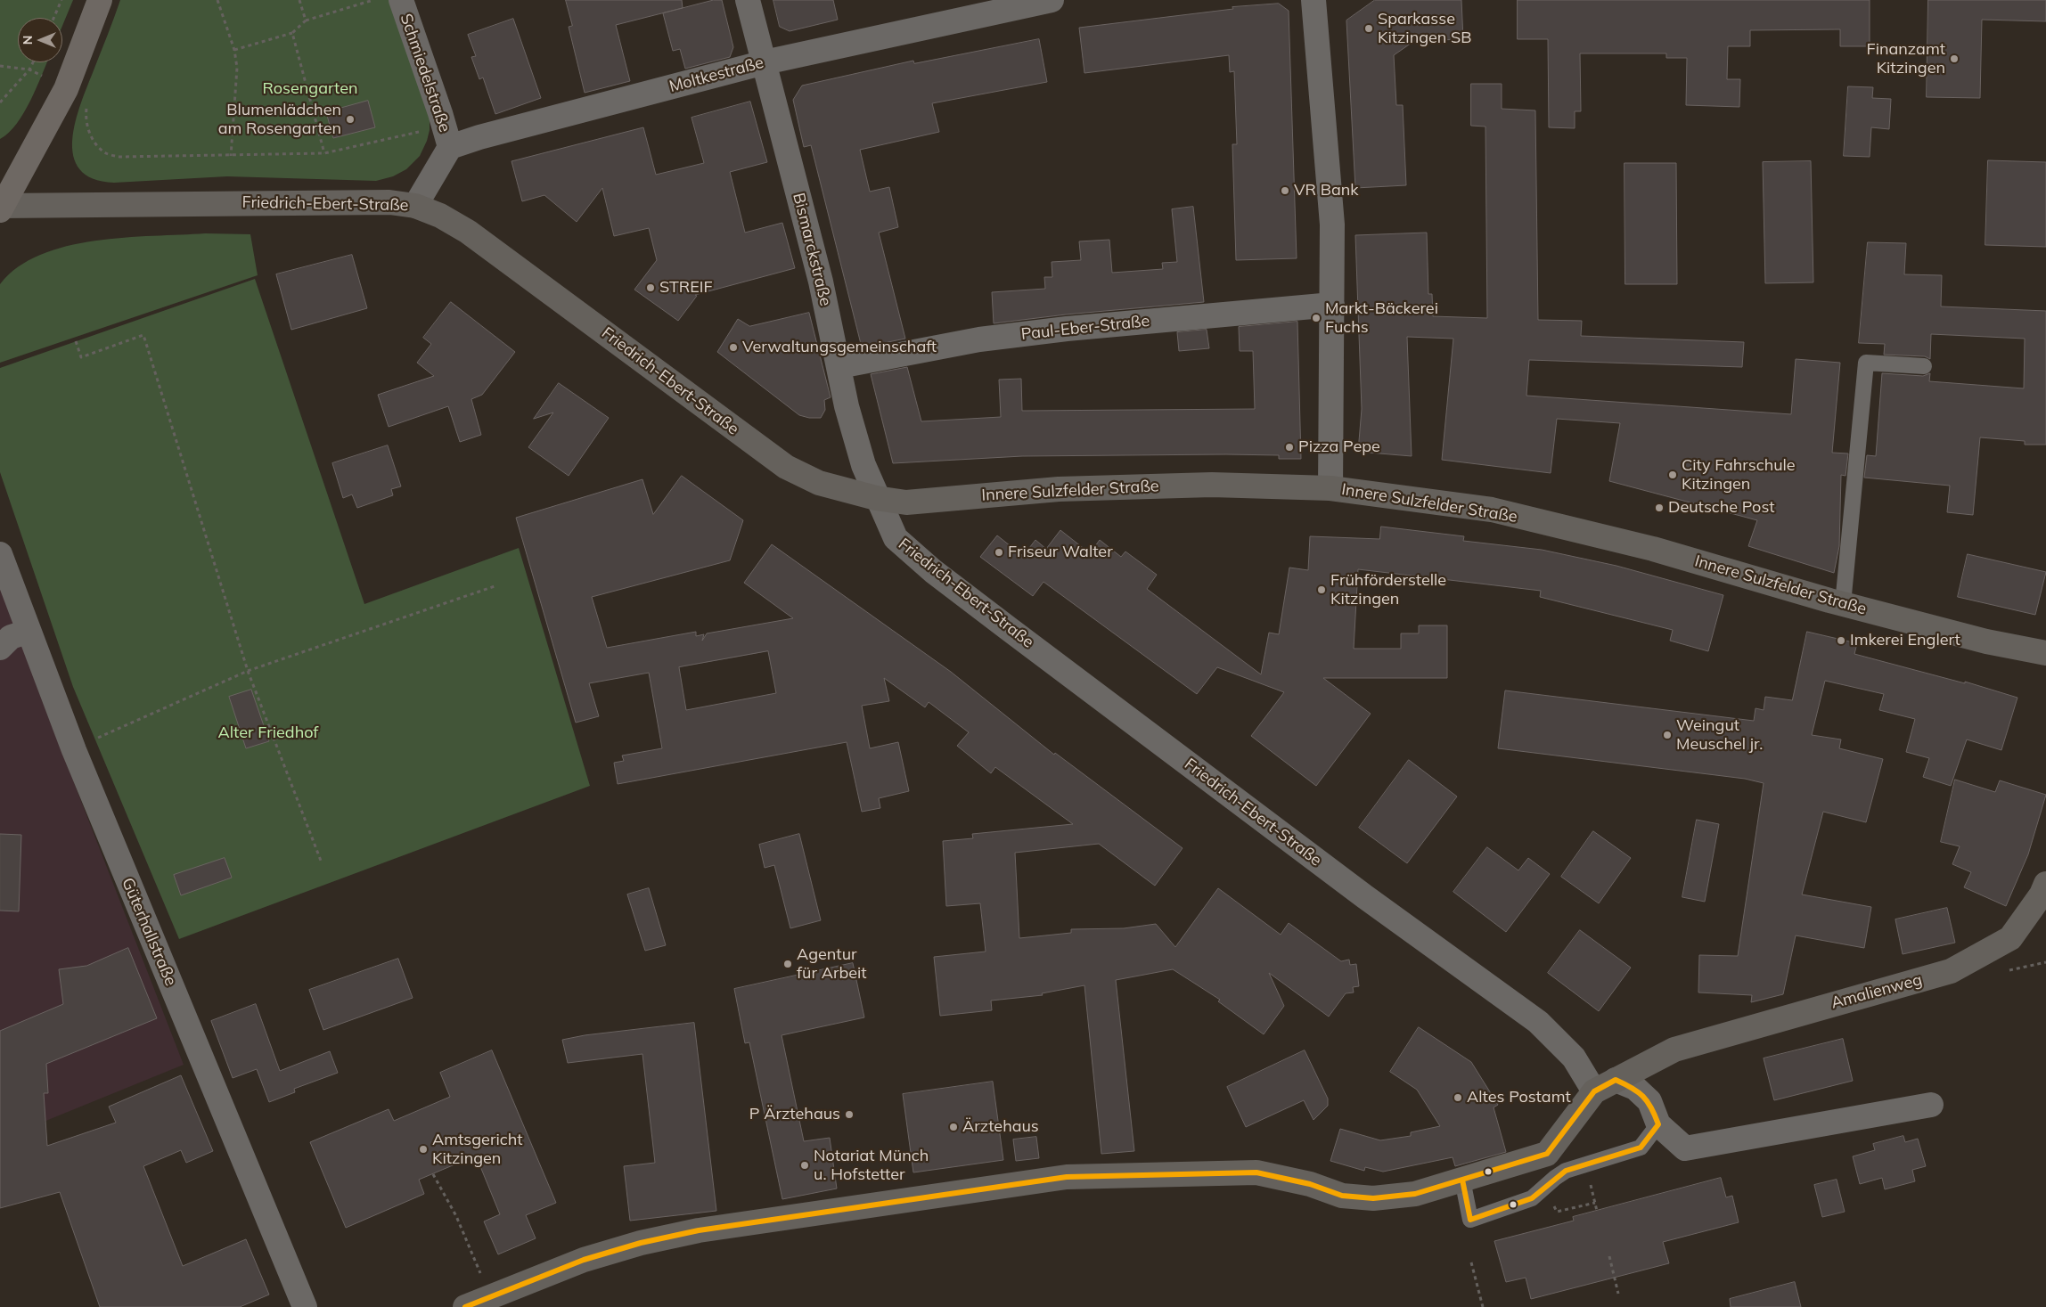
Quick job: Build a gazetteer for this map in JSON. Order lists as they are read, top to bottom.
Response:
{
  "streets": {
    "street": [
      "Schmiedelstraße",
      "Moltkestraße",
      "Friedrich-Ebert-Straße",
      "Bismarckstraße",
      "Paul-Eber-Straße",
      "Innere Sulzfelder Straße",
      "Güterhallstraße",
      "Amalienweg"
    ]
  },
  "crossings": [
    ["Schmiedelstraße", "Moltkestraße"],
    ["Moltkestraße", "Bismarckstraße"],
    ["Friedrich-Ebert-Straße", "Bismarckstraße"],
    ["Friedrich-Ebert-Straße", "Innere Sulzfelder Straße"],
    ["Friedrich-Ebert-Straße", "Amalienweg"],
    ["Bismarckstraße", "Paul-Eber-Straße"],
    ["Bismarckstraße", "Innere Sulzfelder Straße"]
  ],
  "parks": ["Rosengarten", "Alter Friedhof"],
  "places": [
    "Sparkasse Kitzingen SB",
    "Finanzamt Kitzingen",
    "Blumenlädchen am Rosengarten",
    "VR Bank",
    "STREIF",
    "Markt-Bäckerei Fuchs",
    "Verwaltungsgemeinschaft",
    "Pizza Pepe",
    "City Fahrschule Kitzingen",
    "Deutsche Post",
    "Friseur Walter",
    "Frühförderstelle Kitzingen",
    "Imkerei Englert",
    "Weingut Meuschel jr.",
    "Agentur für Arbeit",
    "Altes Postamt",
    "P Ärztehaus",
    "Ärztehaus",
    "Amtsgericht Kitzingen",
    "Notariat Münch u. Hofstetter"
  ],
  "north": "left"
}
